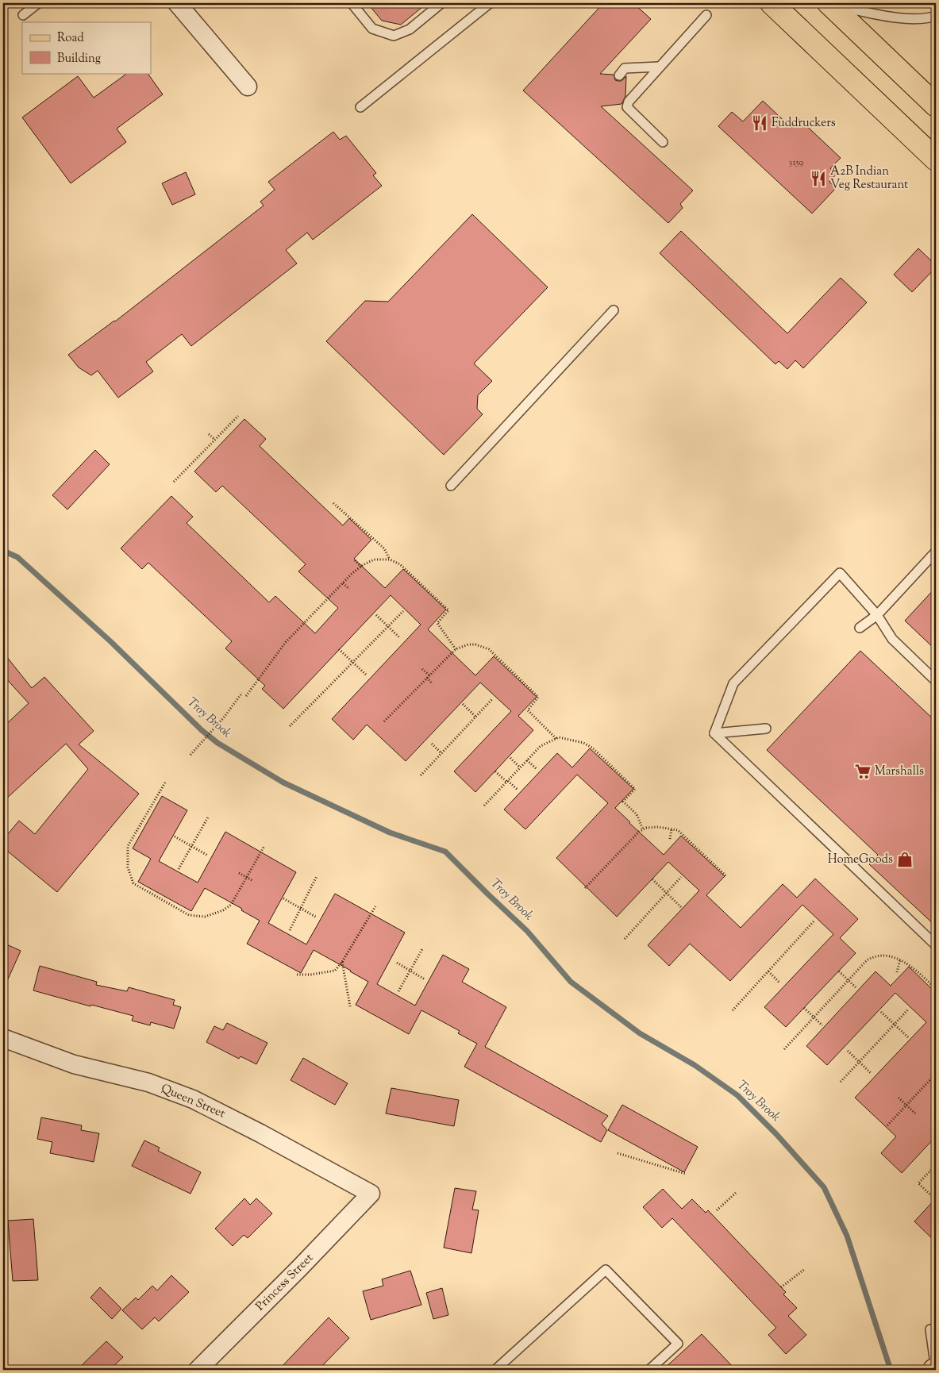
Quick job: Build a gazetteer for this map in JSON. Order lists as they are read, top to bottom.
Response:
{
  "streets": {
    "street": ["Queen Street", "Princess Street"]
  },
  "crossings": [
    ["Queen Street", "Princess Street"]
  ],
  "water": ["Troy Brook"],
  "places": {
    "restaurant": ["Fuddruckers", "A2B Indian Veg Restaurant"],
    "supermarket": ["Marshalls"],
    "shop": ["HomeGoods"]
  },
  "house_numbers": ["3159"],
  "legend": ["Road", "Building"]
}
